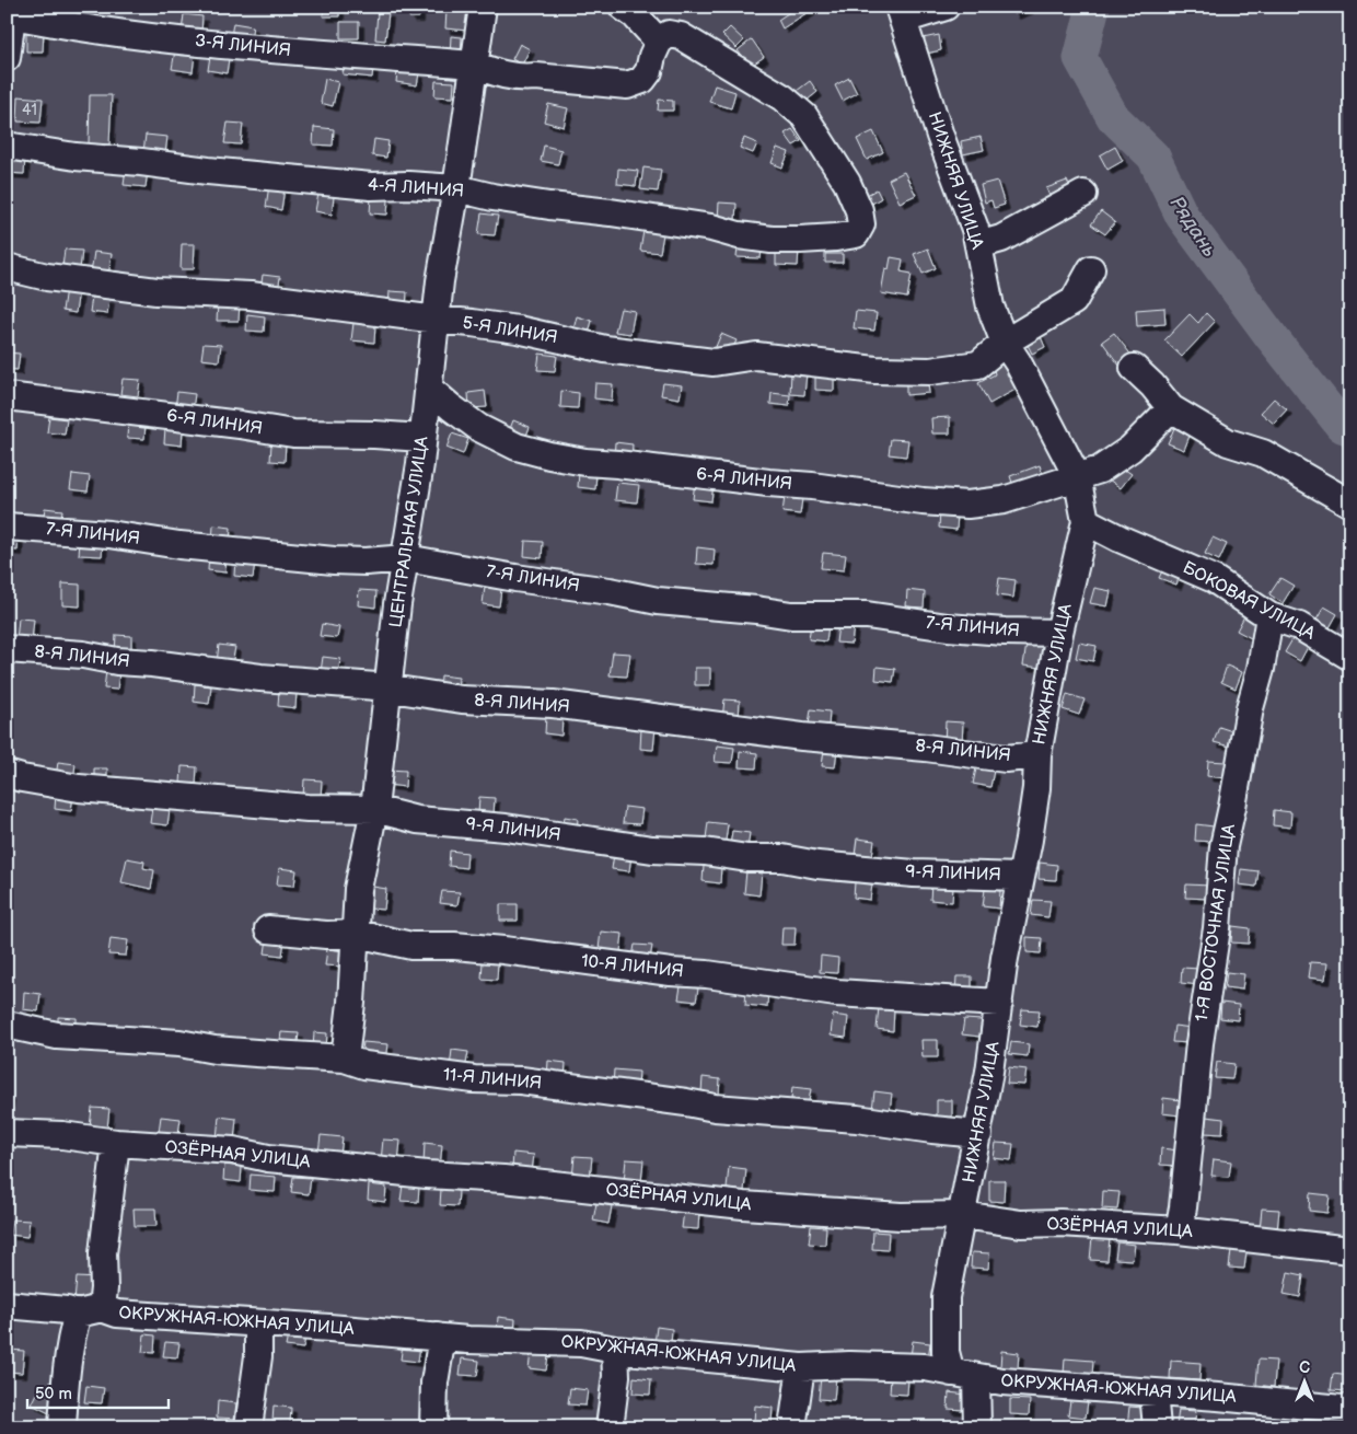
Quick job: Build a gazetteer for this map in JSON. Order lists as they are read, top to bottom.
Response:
{
  "streets": {
    "street": [
      "3-Я ЛИНИЯ",
      "НИЖНЯЯ УЛИЦА",
      "4-Я ЛИНИЯ",
      "5-Я ЛИНИЯ",
      "6-Я ЛИНИЯ",
      "ЦЕНТРАЛЬНАЯ УЛИЦА",
      "7-Я ЛИНИЯ",
      "БОКОВАЯ УЛИЦА",
      "8-Я ЛИНИЯ",
      "9-Я ЛИНИЯ",
      "1-Я ВОСТОЧНАЯ УЛИЦА",
      "10-Я ЛИНИЯ",
      "11-Я ЛИНИЯ",
      "ОЗЁРНАЯ УЛИЦА",
      "ОКРУЖНАЯ-ЮЖНАЯ УЛИЦА"
    ]
  },
  "crossings": [
    ["3-Я ЛИНИЯ", "4-Я ЛИНИЯ"],
    ["3-Я ЛИНИЯ", "ЦЕНТРАЛЬНАЯ УЛИЦА"],
    ["НИЖНЯЯ УЛИЦА", "5-Я ЛИНИЯ"],
    ["НИЖНЯЯ УЛИЦА", "6-Я ЛИНИЯ"],
    ["НИЖНЯЯ УЛИЦА", "7-Я ЛИНИЯ"],
    ["НИЖНЯЯ УЛИЦА", "БОКОВАЯ УЛИЦА"],
    ["НИЖНЯЯ УЛИЦА", "8-Я ЛИНИЯ"],
    ["НИЖНЯЯ УЛИЦА", "9-Я ЛИНИЯ"],
    ["НИЖНЯЯ УЛИЦА", "10-Я ЛИНИЯ"],
    ["НИЖНЯЯ УЛИЦА", "11-Я ЛИНИЯ"],
    ["НИЖНЯЯ УЛИЦА", "ОЗЁРНАЯ УЛИЦА"],
    ["НИЖНЯЯ УЛИЦА", "ОКРУЖНАЯ-ЮЖНАЯ УЛИЦА"],
    ["4-Я ЛИНИЯ", "ЦЕНТРАЛЬНАЯ УЛИЦА"],
    ["5-Я ЛИНИЯ", "ЦЕНТРАЛЬНАЯ УЛИЦА"],
    ["6-Я ЛИНИЯ", "ЦЕНТРАЛЬНАЯ УЛИЦА"],
    ["ЦЕНТРАЛЬНАЯ УЛИЦА", "7-Я ЛИНИЯ"],
    ["ЦЕНТРАЛЬНАЯ УЛИЦА", "8-Я ЛИНИЯ"],
    ["ЦЕНТРАЛЬНАЯ УЛИЦА", "9-Я ЛИНИЯ"],
    ["ЦЕНТРАЛЬНАЯ УЛИЦА", "10-Я ЛИНИЯ"],
    ["ЦЕНТРАЛЬНАЯ УЛИЦА", "11-Я ЛИНИЯ"],
    ["БОКОВАЯ УЛИЦА", "1-Я ВОСТОЧНАЯ УЛИЦА"],
    ["1-Я ВОСТОЧНАЯ УЛИЦА", "ОЗЁРНАЯ УЛИЦА"]
  ],
  "water": ["Рядань"],
  "house_numbers": ["41"],
  "scale_bar": "50 m",
  "north": "top"
}
